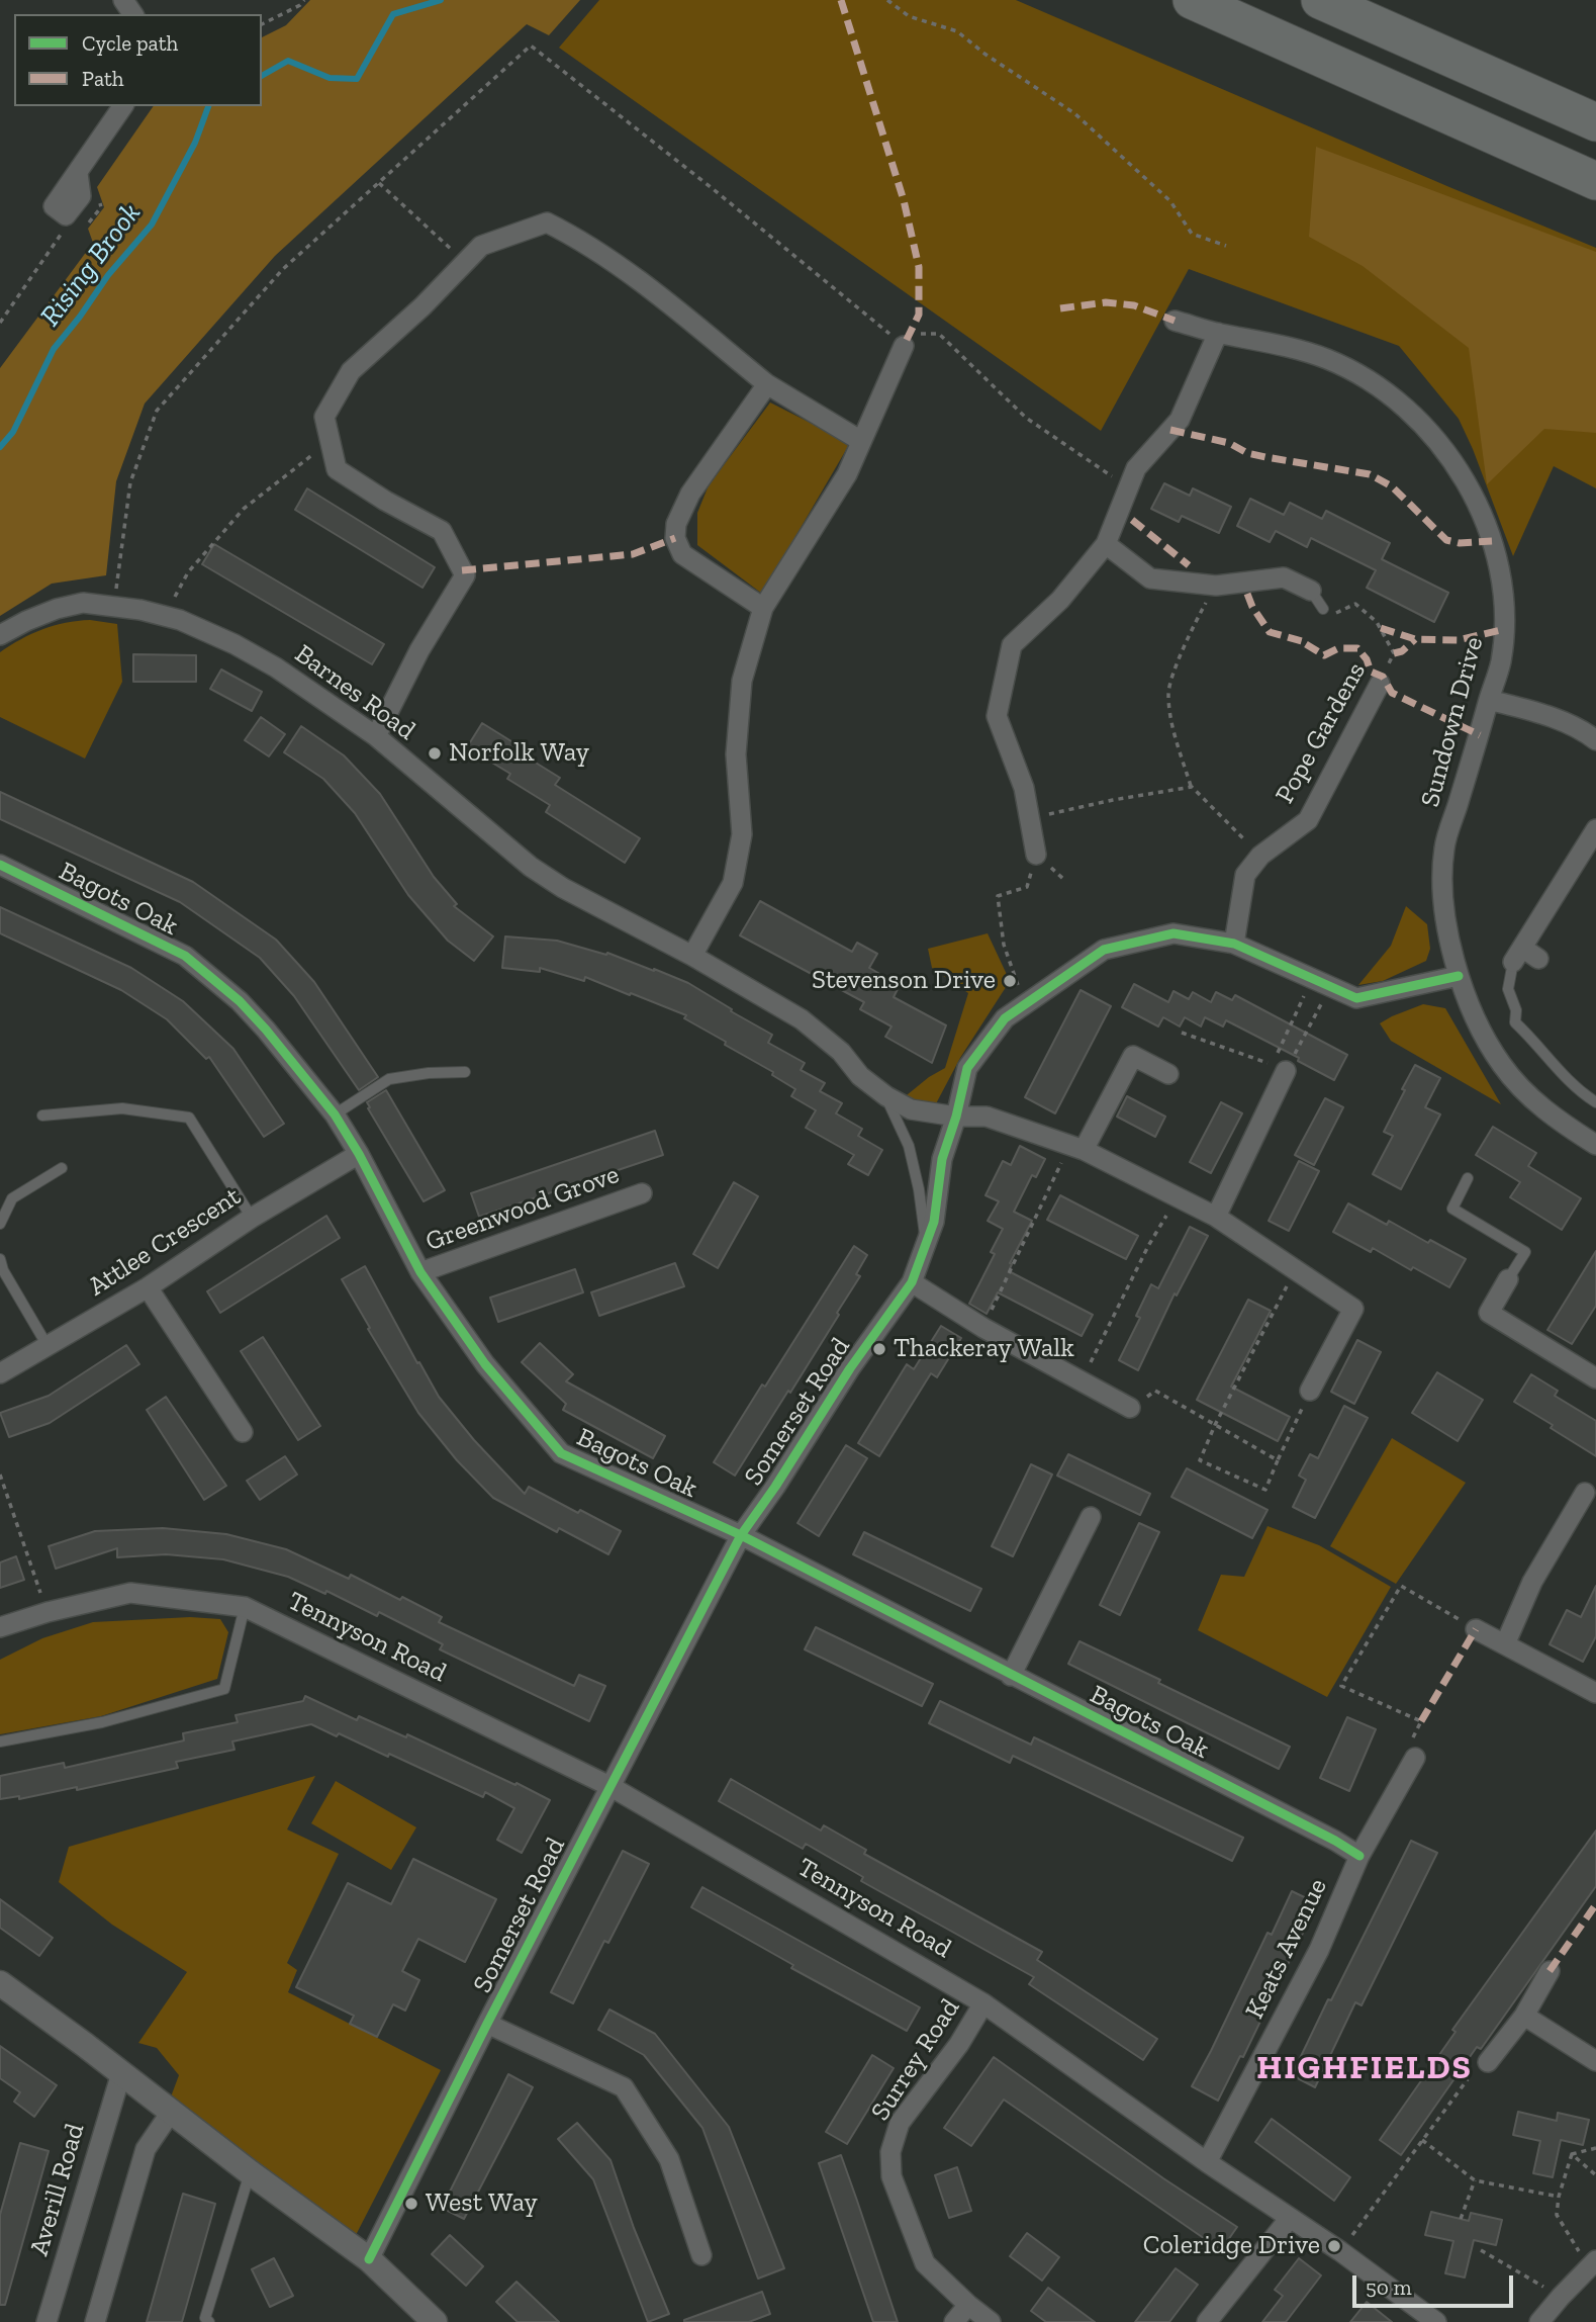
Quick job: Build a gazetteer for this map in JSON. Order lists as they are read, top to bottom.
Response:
{
  "streets": {
    "street": [
      "Barnes Road",
      "Sundown Drive",
      "Pope Gardens",
      "Bagots Oak",
      "Greenwood Grove",
      "Attlee Crescent",
      "Somerset Road",
      "Tennyson Road",
      "Keats Avenue",
      "Surrey Road",
      "Averill Road"
    ]
  },
  "crossings": [
    ["Barnes Road", "Somerset Road"],
    ["Sundown Drive", "Somerset Road"],
    ["Pope Gardens", "Somerset Road"],
    ["Bagots Oak", "Greenwood Grove"],
    ["Bagots Oak", "Attlee Crescent"],
    ["Bagots Oak", "Somerset Road"],
    ["Bagots Oak", "Keats Avenue"],
    ["Somerset Road", "Tennyson Road"],
    ["Tennyson Road", "Keats Avenue"],
    ["Tennyson Road", "Surrey Road"]
  ],
  "districts": ["HIGHFIELDS"],
  "water": ["Rising Brook"],
  "places": [
    "Norfolk Way",
    "Stevenson Drive",
    "Thackeray Walk",
    "West Way",
    "Coleridge Drive"
  ],
  "legend": ["Cycle path", "Path"],
  "scale_bar": "50 m"
}
